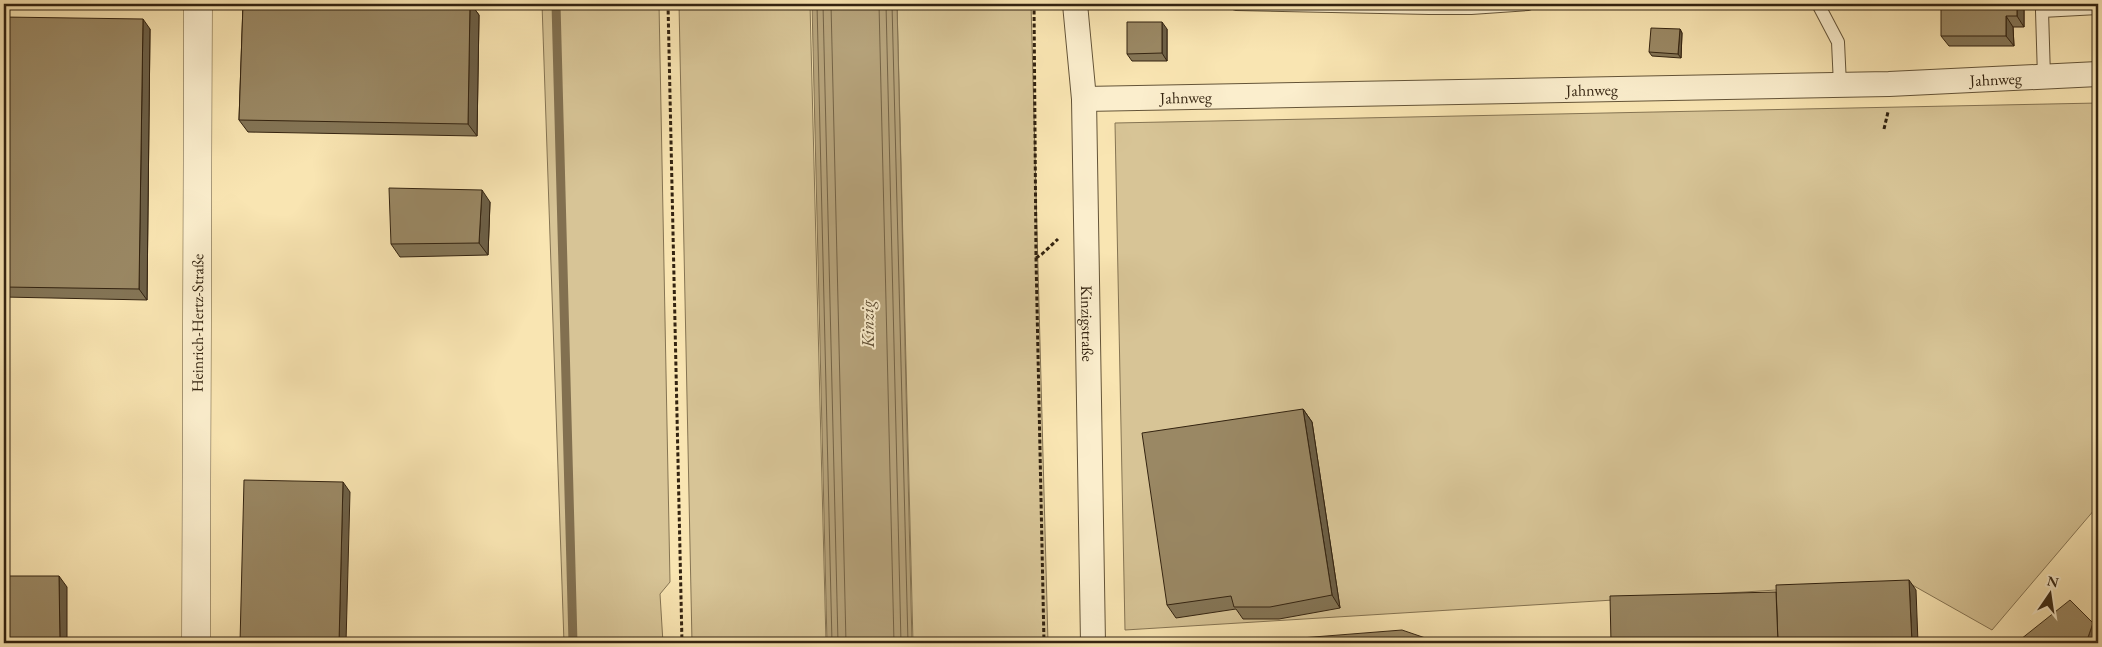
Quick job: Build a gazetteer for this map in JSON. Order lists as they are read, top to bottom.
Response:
{
  "streets": {
    "street": ["Jahnweg", "Kinzigstraße", "Heinrich-Hertz-Straße"]
  },
  "crossings": [
    ["Jahnweg", "Kinzigstraße"]
  ],
  "water": ["Kinzig"],
  "north": "top"
}
